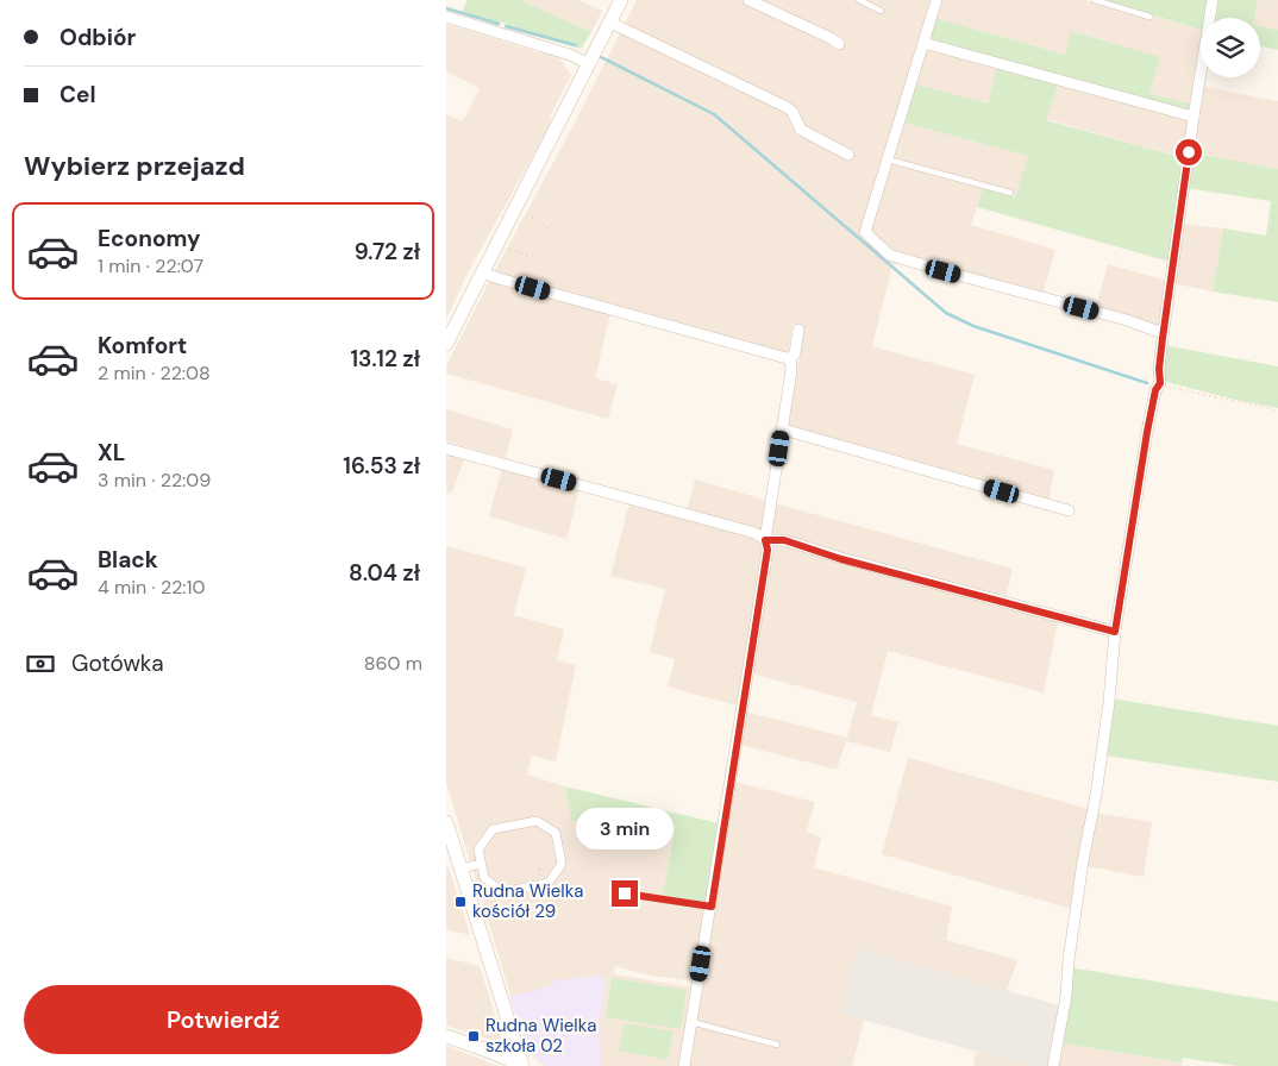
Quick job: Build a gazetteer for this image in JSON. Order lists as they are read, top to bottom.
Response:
{
  "places": {
    "transit": ["Rudna Wielka kościół 29", "Rudna Wielka szkoła 02"]
  },
  "page": {
    "banner": ["Odbiór", "Cel"],
    "heading": "Wybierz przejazd",
    "list": [
      {
        "name": "Economy",
        "note": "1 min · 22:07",
        "value": "9.72 zł"
      },
      {
        "name": "Komfort",
        "note": "2 min · 22:08",
        "value": "13.12 zł"
      },
      {
        "name": "XL",
        "note": "3 min · 22:09",
        "value": "16.53 zł"
      },
      {
        "name": "Black",
        "note": "4 min · 22:10",
        "value": "8.04 zł"
      }
    ],
    "pay": ["Gotówka", "860 m"],
    "bubble": "3 min",
    "buttons": "Potwierdź"
  }
}
